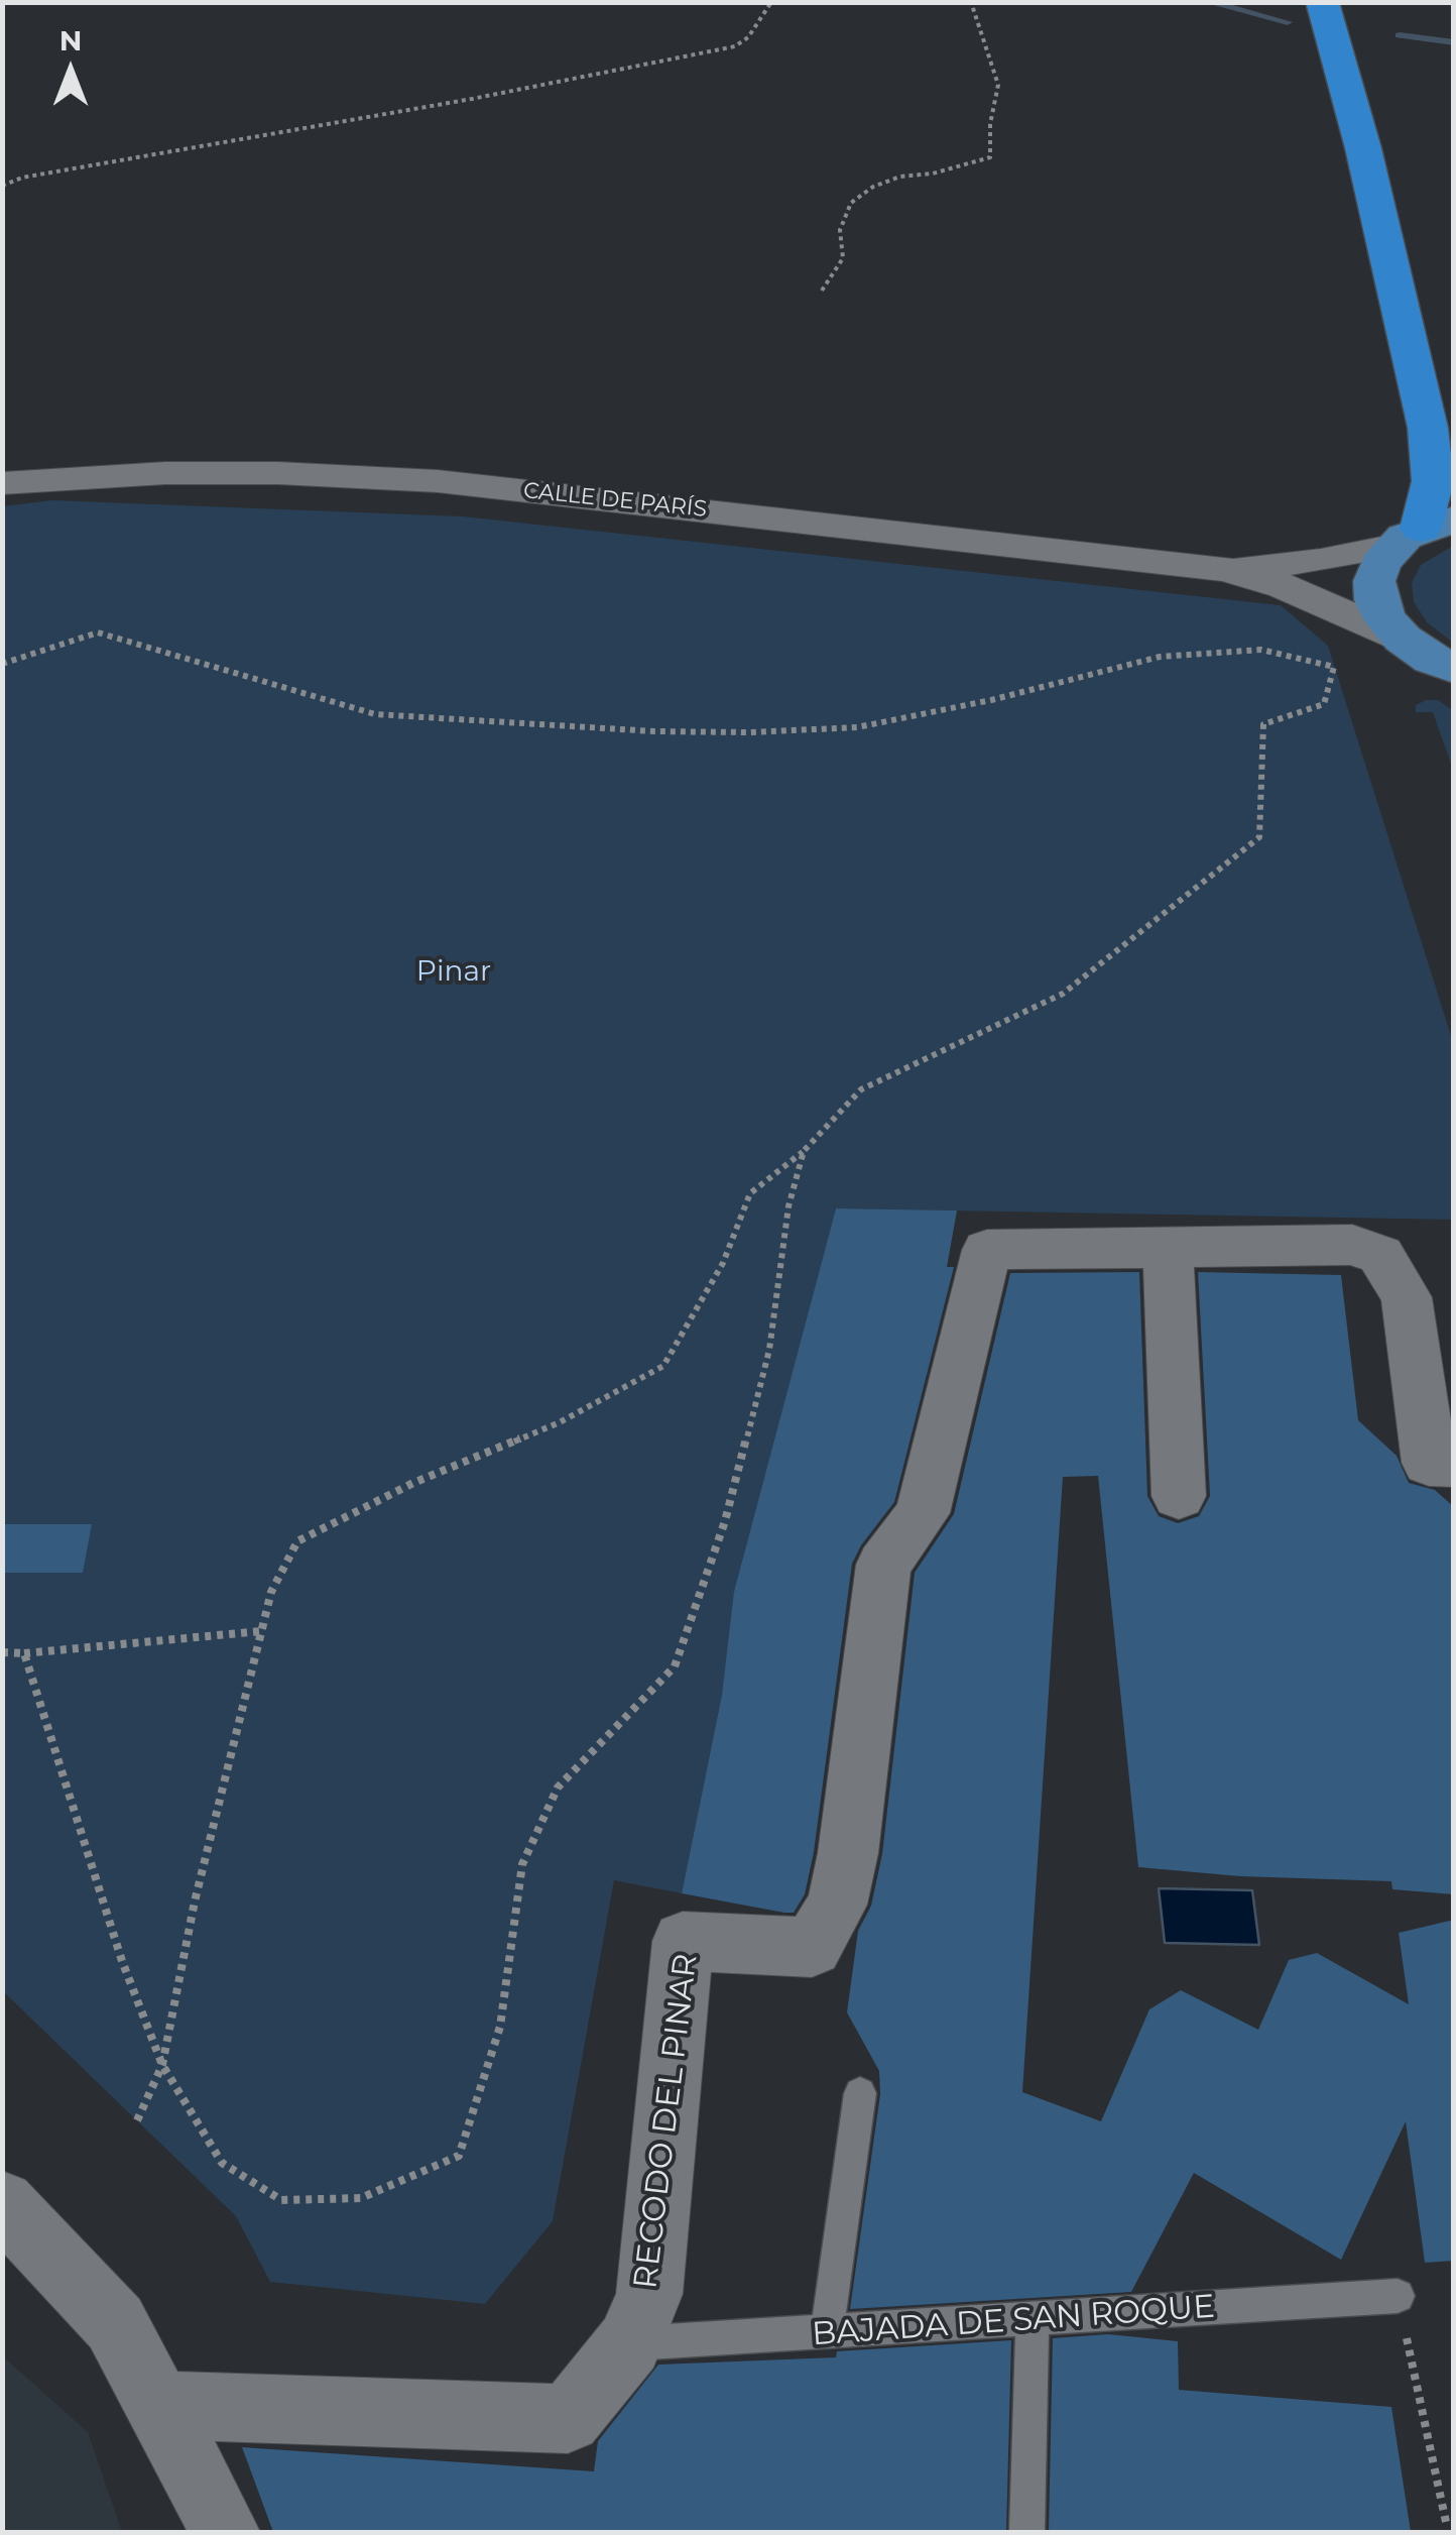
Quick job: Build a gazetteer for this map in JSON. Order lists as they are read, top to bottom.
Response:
{
  "streets": {
    "street": ["CALLE DE PARÍS", "RECODO DEL PINAR"],
    "lane": ["BAJADA DE SAN ROQUE"]
  },
  "crossings": [
    ["RECODO DEL PINAR", "BAJADA DE SAN ROQUE"]
  ],
  "parks": ["Pinar"],
  "north": "top"
}
